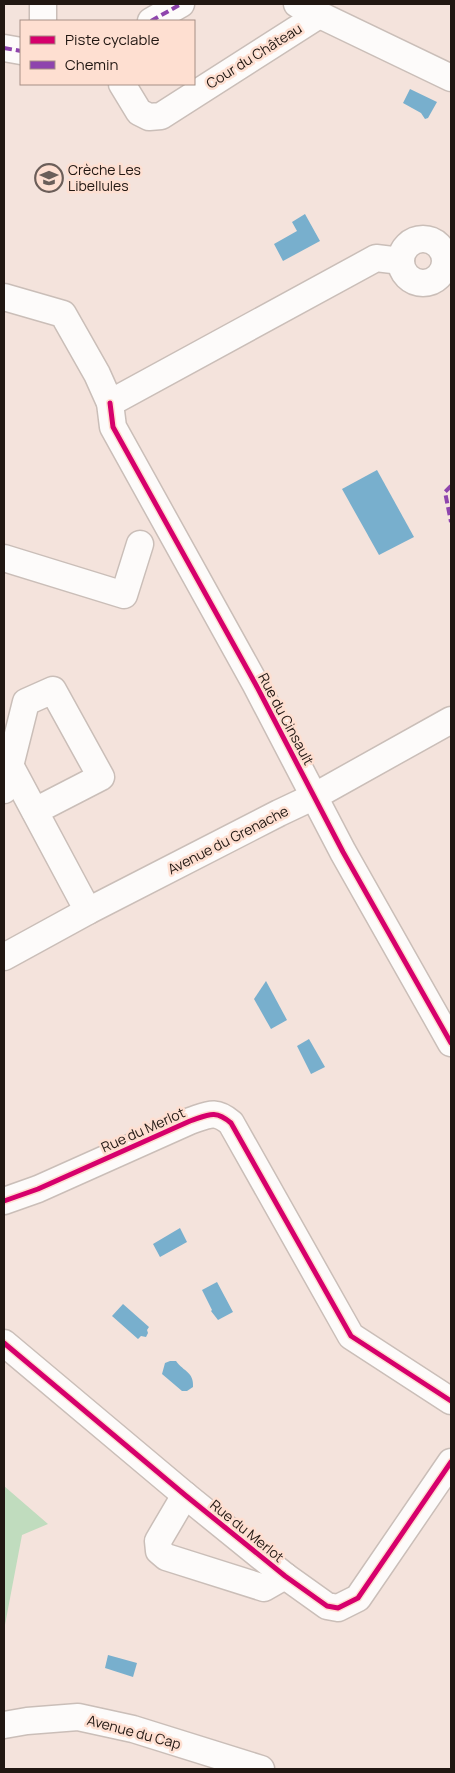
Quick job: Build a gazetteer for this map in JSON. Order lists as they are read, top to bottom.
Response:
{
  "streets": {
    "street": [
      "Cour du Château",
      "Rue du Cinsault",
      "Avenue du Grenache",
      "Rue du Merlot",
      "Avenue du Cap"
    ]
  },
  "crossings": [
    ["Rue du Cinsault", "Avenue du Grenache"]
  ],
  "places": {
    "school or university": ["Crèche Les Libellules"]
  },
  "legend": ["Piste cyclable", "Chemin"]
}
